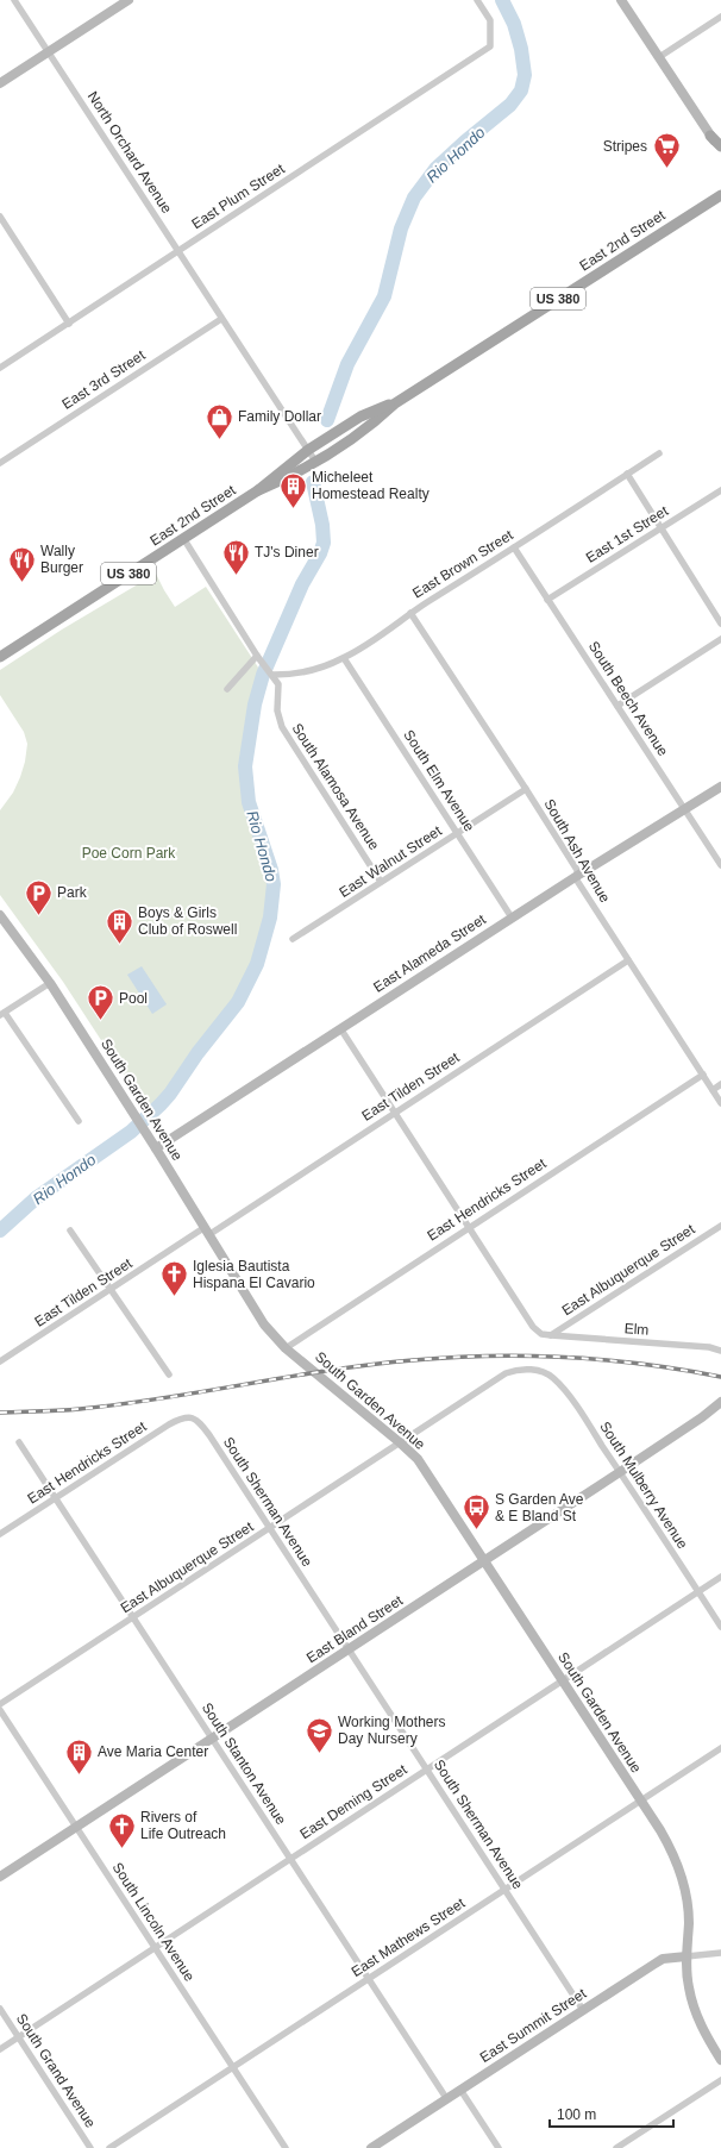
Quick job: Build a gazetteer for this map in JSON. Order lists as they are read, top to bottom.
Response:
{
  "streets": {
    "main road": ["East 2nd Street", "US 380"],
    "street": [
      "North Orchard Avenue",
      "East Plum Street",
      "East 3rd Street",
      "East 1st Street",
      "East Brown Street",
      "South Beech Avenue",
      "South Elm Avenue",
      "South Alamosa Avenue",
      "South Ash Avenue",
      "East Walnut Street",
      "East Alameda Street",
      "East Tilden Street",
      "South Garden Avenue",
      "East Hendricks Street",
      "East Albuquerque Street",
      "Elm",
      "South Mulberry Avenue",
      "South Sherman Avenue",
      "East Bland Street",
      "South Stanton Avenue",
      "East Deming Street",
      "South Lincoln Avenue",
      "East Mathews Street",
      "East Summit Street",
      "South Grand Avenue"
    ]
  },
  "crossings": [
    ["North Orchard Avenue", "East Plum Street"],
    ["North Orchard Avenue", "East 2nd Street"],
    ["North Orchard Avenue", "East 3rd Street"],
    ["East 1st Street", "South Beech Avenue"],
    ["East Brown Street", "South Beech Avenue"],
    ["East Brown Street", "South Elm Avenue"],
    ["East Brown Street", "South Alamosa Avenue"],
    ["East Brown Street", "South Ash Avenue"],
    ["South Beech Avenue", "East Alameda Street"],
    ["South Elm Avenue", "East Walnut Street"],
    ["South Elm Avenue", "East Alameda Street"],
    ["South Alamosa Avenue", "East Walnut Street"],
    ["South Ash Avenue", "East Walnut Street"],
    ["South Ash Avenue", "East Alameda Street"],
    ["South Ash Avenue", "East Tilden Street"],
    ["South Ash Avenue", "East Hendricks Street"],
    ["East Alameda Street", "South Garden Avenue"],
    ["East Tilden Street", "South Garden Avenue"],
    ["South Garden Avenue", "East Hendricks Street"],
    ["South Garden Avenue", "East Albuquerque Street"],
    ["South Garden Avenue", "East Bland Street"],
    ["South Garden Avenue", "East Deming Street"],
    ["South Garden Avenue", "East Mathews Street"],
    ["South Garden Avenue", "East Summit Street"],
    ["East Hendricks Street", "South Sherman Avenue"],
    ["East Hendricks Street", "South Stanton Avenue"],
    ["East Albuquerque Street", "Elm"],
    ["East Albuquerque Street", "South Mulberry Avenue"],
    ["East Albuquerque Street", "South Sherman Avenue"],
    ["East Albuquerque Street", "South Stanton Avenue"],
    ["South Mulberry Avenue", "East Bland Street"],
    ["South Mulberry Avenue", "East Deming Street"],
    ["South Sherman Avenue", "East Bland Street"],
    ["South Sherman Avenue", "East Deming Street"],
    ["South Sherman Avenue", "East Mathews Street"],
    ["South Sherman Avenue", "East Summit Street"],
    ["East Bland Street", "South Stanton Avenue"],
    ["East Bland Street", "South Lincoln Avenue"],
    ["South Stanton Avenue", "East Deming Street"],
    ["South Stanton Avenue", "East Mathews Street"],
    ["South Stanton Avenue", "East Summit Street"],
    ["East Deming Street", "South Lincoln Avenue"],
    ["East Deming Street", "South Grand Avenue"],
    ["South Lincoln Avenue", "East Mathews Street"]
  ],
  "water": ["Rio Hondo"],
  "parks": ["Poe Corn Park"],
  "places": {
    "supermarket": ["Stripes"],
    "shop": ["Family Dollar"],
    "building": ["Micheleet Homestead Realty", "Boys & Girls Club of Roswell", "Ave Maria Center"],
    "restaurant": ["TJ's Diner", "Wally Burger"],
    "parking": ["Park", "Pool"],
    "church": ["Iglesia Bautista Hispana El Cavario", "Rivers of Life Outreach"],
    "bus stop": ["S Garden Ave & E Bland St"],
    "school or university": ["Working Mothers Day Nursery"]
  },
  "scale_bar": "100 m"
}
